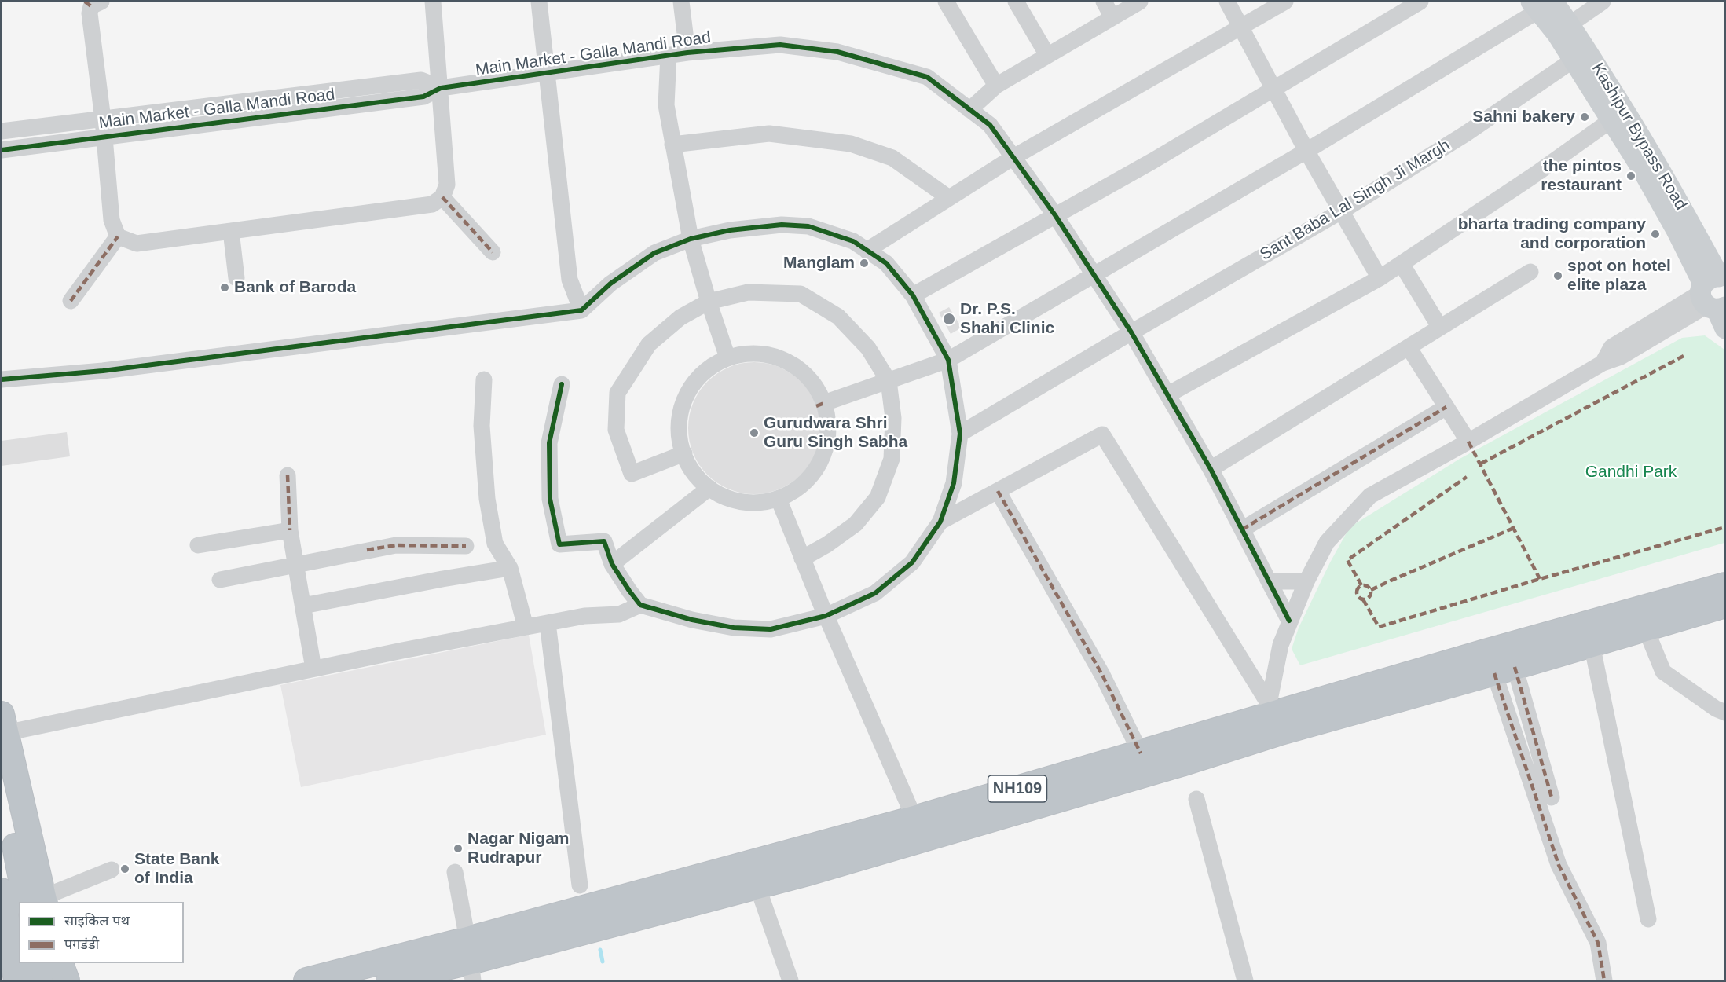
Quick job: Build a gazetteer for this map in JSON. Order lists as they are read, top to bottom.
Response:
{
  "streets": {
    "highway": ["NH109"],
    "main road": ["Kashipur Bypass Road"],
    "street": ["Main Market - Galla Mandi Road", "Sant Baba Lal Singh Ji Margh"]
  },
  "crossings": [
    ["Main Market - Galla Mandi Road", "Sant Baba Lal Singh Ji Margh"],
    ["Kashipur Bypass Road", "Sant Baba Lal Singh Ji Margh"]
  ],
  "parks": ["Gandhi Park"],
  "places": [
    "Sahni bakery",
    "the pintos restaurant",
    "bharta trading company and corporation",
    "Manglam",
    "spot on hotel elite plaza",
    "Bank of Baroda",
    "Dr. P.S. Shahi Clinic",
    "Gurudwara Shri Guru Singh Sabha",
    "Nagar Nigam Rudrapur",
    "State Bank of India"
  ],
  "legend": ["साइकिल पथ", "पगडंडी"]
}
